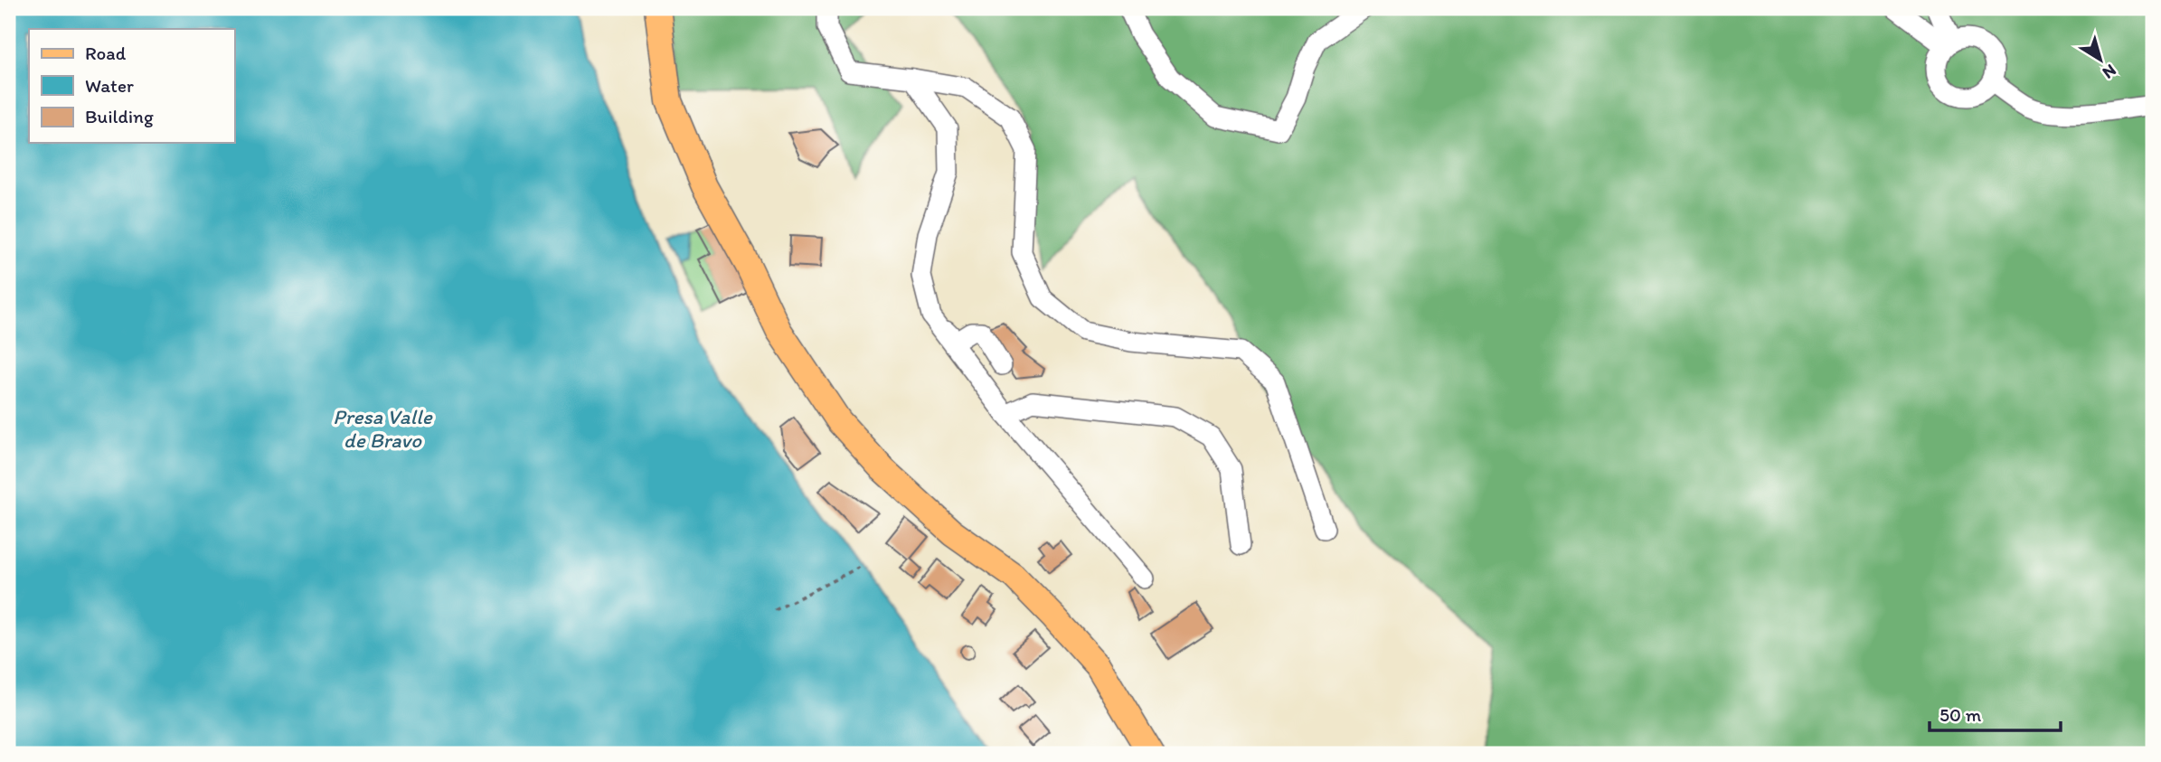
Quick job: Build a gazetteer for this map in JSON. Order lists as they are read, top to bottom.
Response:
{
  "water": ["Presa Valle de Bravo"],
  "legend": ["Road", "Water", "Building"],
  "scale_bar": "50 m",
  "north": "bottom right"
}
